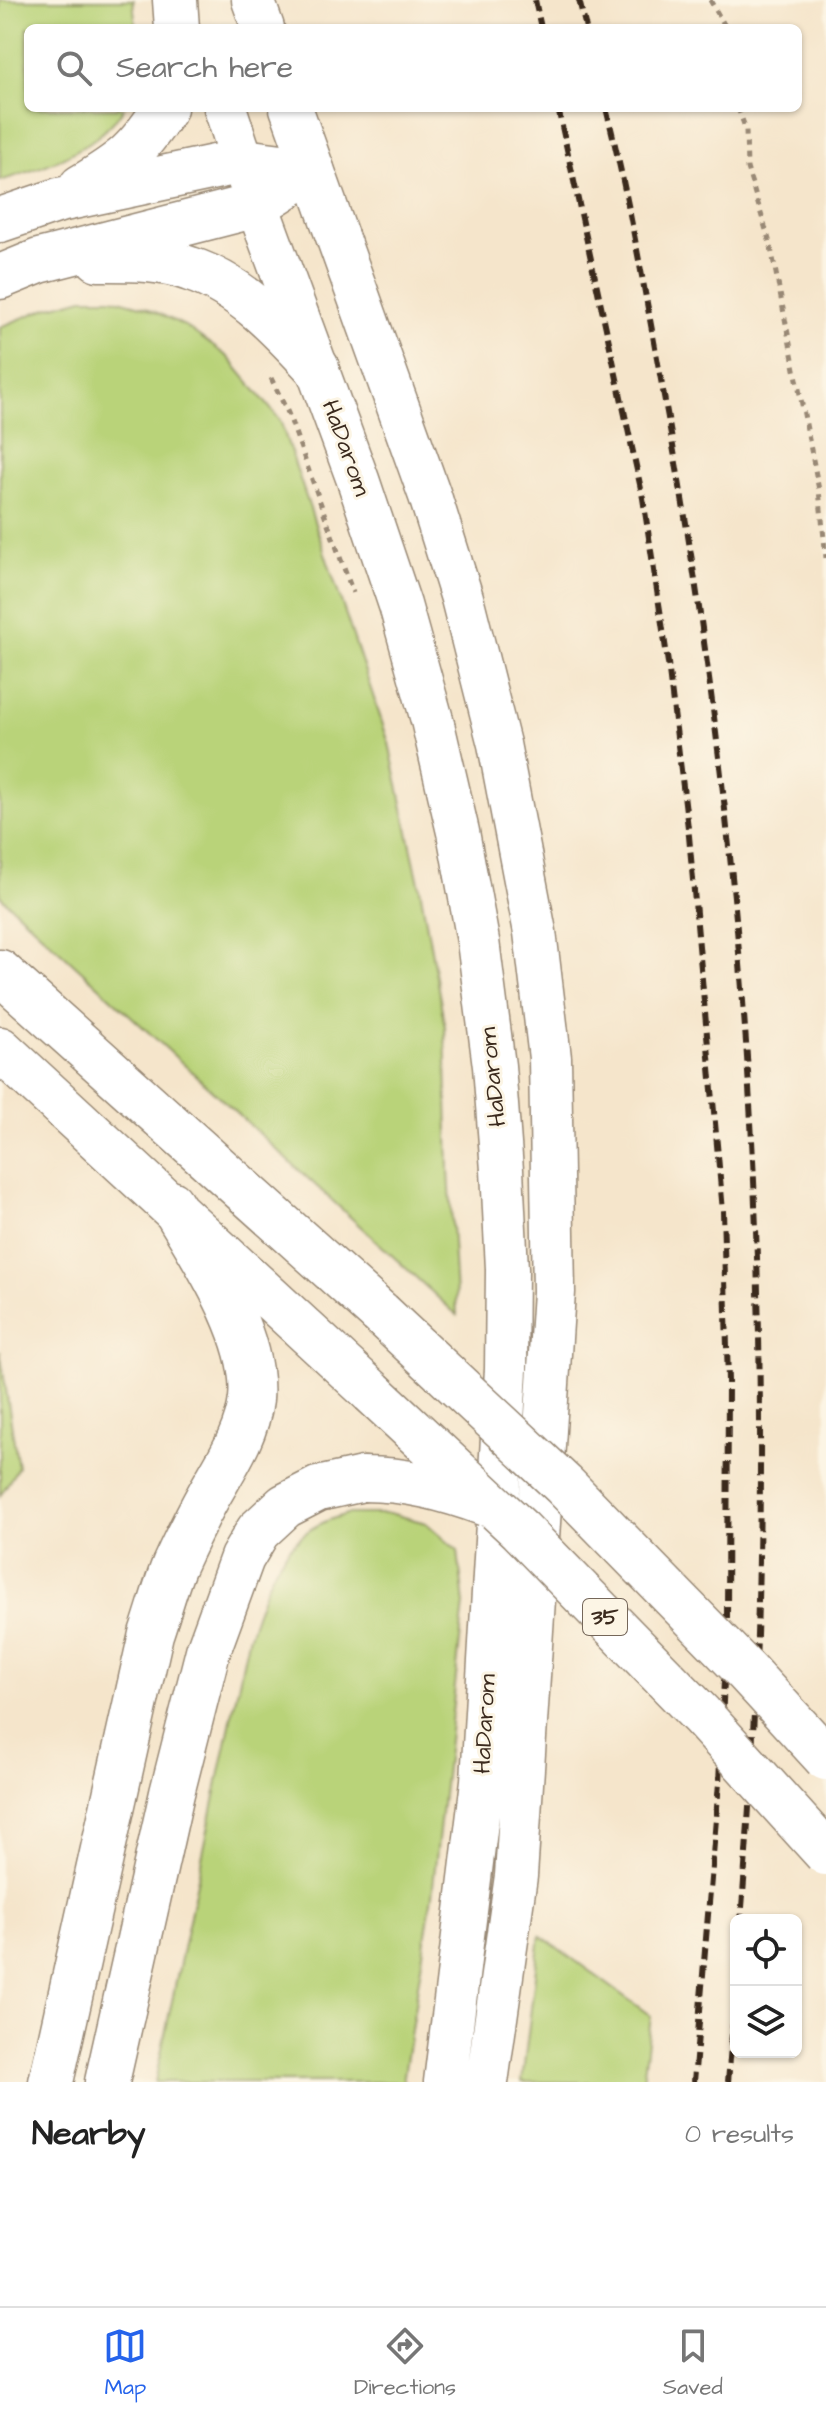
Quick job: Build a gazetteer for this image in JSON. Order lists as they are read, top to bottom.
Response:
{
  "streets": {
    "highway": ["35"],
    "main road": ["HaDarom"]
  },
  "page": {
    "search": "Search here",
    "heading": ["Nearby", "0 results"],
    "nav": ["Map", "Directions", "Saved"]
  }
}
